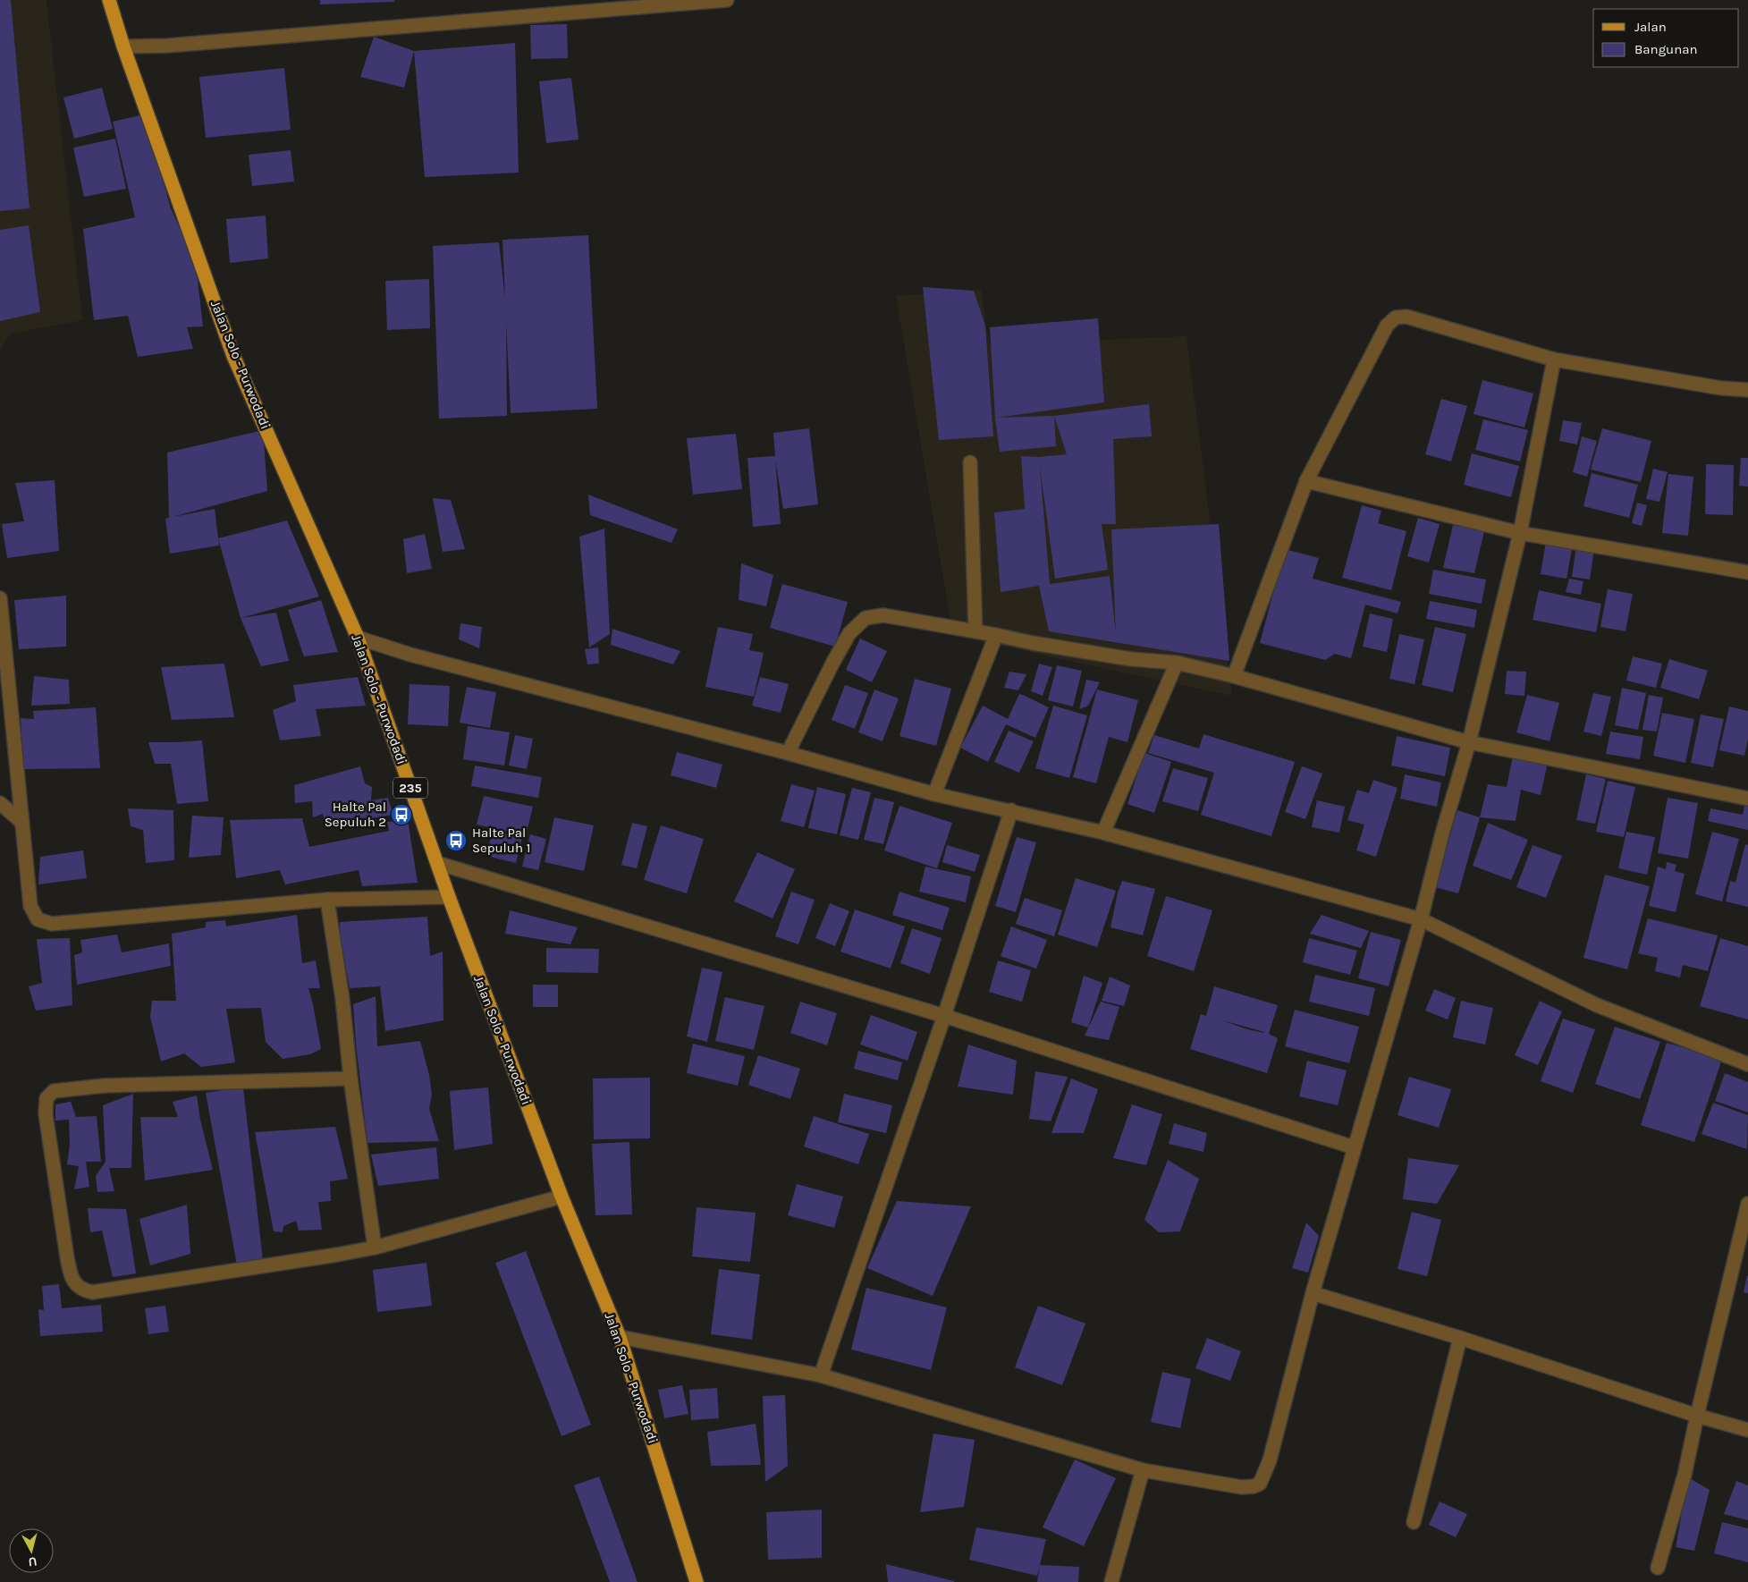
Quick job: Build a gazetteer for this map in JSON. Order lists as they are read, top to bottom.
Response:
{
  "streets": {
    "main road": ["Jalan Solo - Purwodadi", "235"]
  },
  "places": {
    "bus stop": ["Halte Pal Sepuluh 2", "Halte Pal Sepuluh 1"]
  },
  "legend": ["Jalan", "Bangunan"],
  "north": "bottom"
}
